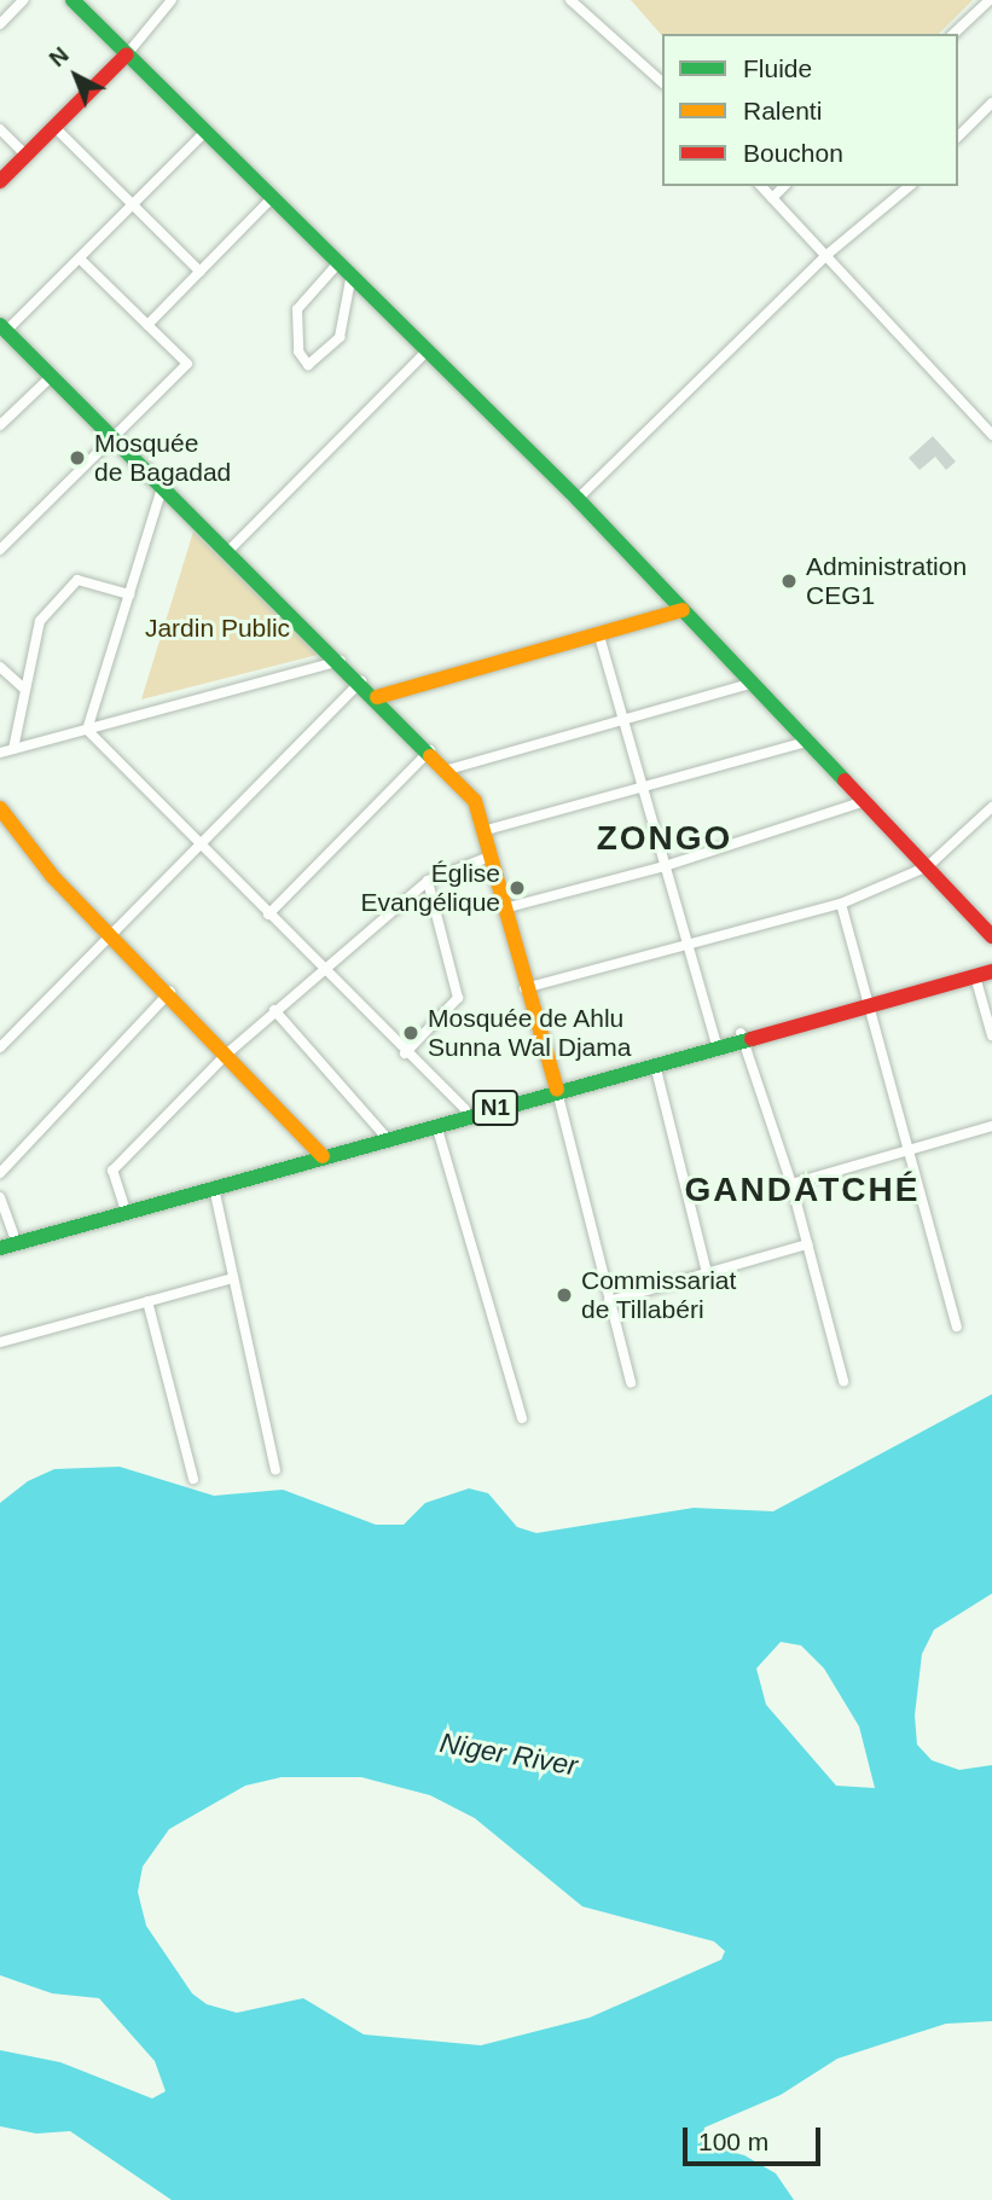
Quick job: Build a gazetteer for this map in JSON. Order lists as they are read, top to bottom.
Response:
{
  "streets": {
    "street": ["N1"]
  },
  "districts": ["ZONGO", "GANDATCHÉ"],
  "water": ["Niger River"],
  "parks": ["Jardin Public"],
  "places": [
    "Mosquée de Bagadad",
    "Administration CEG1",
    "Église Evangélique",
    "Mosquée de Ahlu Sunna Wal Djama",
    "Commissariat de Tillabéri"
  ],
  "legend": ["Fluide", "Ralenti", "Bouchon"],
  "scale_bar": "100 m",
  "north": "top left"
}
